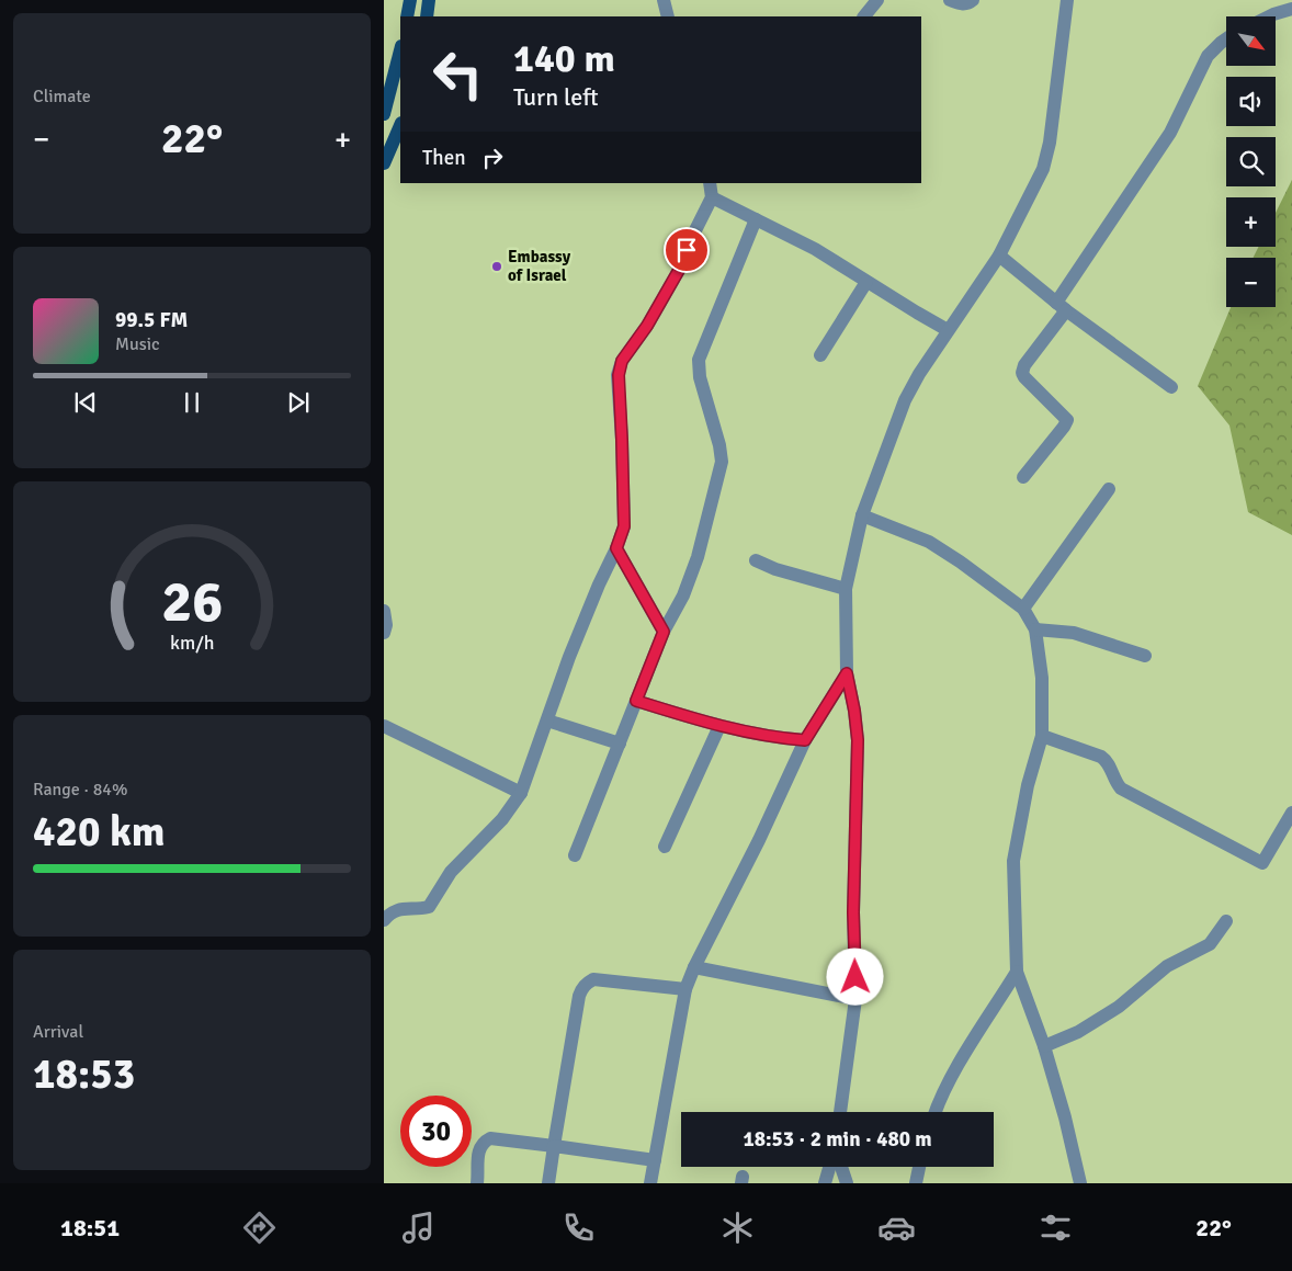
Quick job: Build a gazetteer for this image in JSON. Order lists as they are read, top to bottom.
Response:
{
  "places": ["Embassy of Israel"],
  "north": "bottom right",
  "page": {
    "tile": [
      "Climate",
      ["Range · 84%", "420 km"],
      ["Arrival", "18:53"]
    ],
    "map_buttons": ["+", "−"],
    "turn": ["140 m", "Turn left"],
    "heat": ["−", "22°", "+"],
    "then": "Then",
    "song": ["99.5 FM", "Music"],
    "limit": "30",
    "trip": "18:53 · 2 min · 480 m",
    "tabs": ["18:51", "22°"],
    "gauge": ["26", "km/h"]
  }
}
